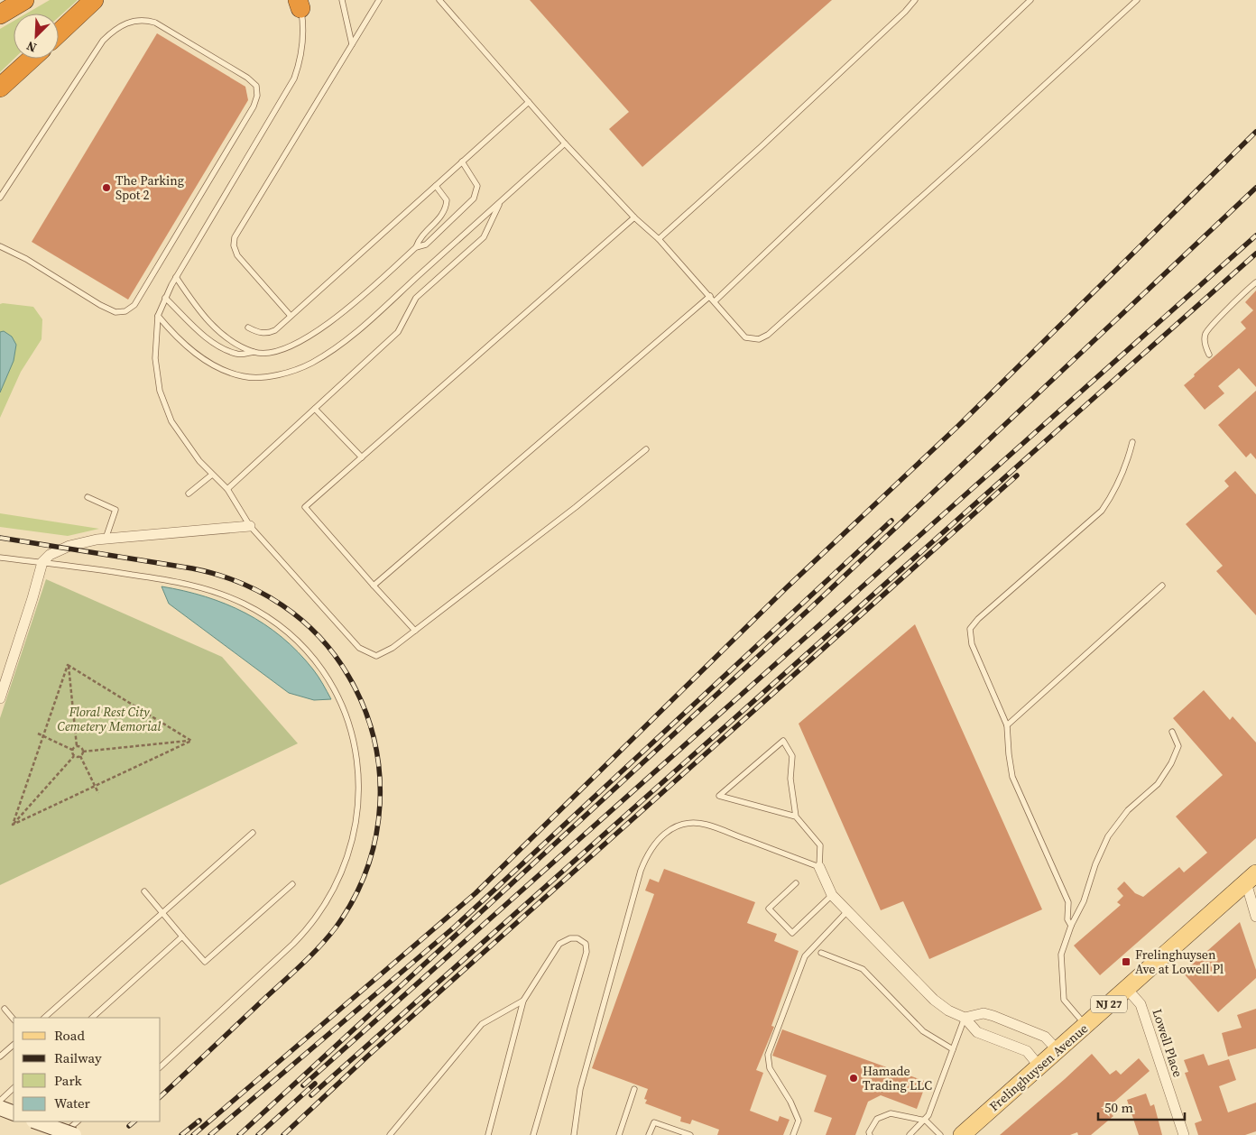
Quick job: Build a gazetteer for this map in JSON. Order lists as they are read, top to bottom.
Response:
{
  "streets": {
    "main road": ["NJ 27", "Frelinghuysen Avenue"],
    "street": ["Lowell Place"]
  },
  "crossings": [
    ["Lowell Place", "Frelinghuysen Avenue"]
  ],
  "parks": ["Floral Rest City Cemetery Memorial"],
  "places": {
    "other": ["The Parking Spot 2", "Hamade Trading LLC"],
    "transit": ["Frelinghuysen Ave at Lowell Pl"]
  },
  "legend": [
    "Road",
    "Railway",
    "Park",
    "Water"
  ],
  "scale_bar": "50 m",
  "north": "bottom left"
}
